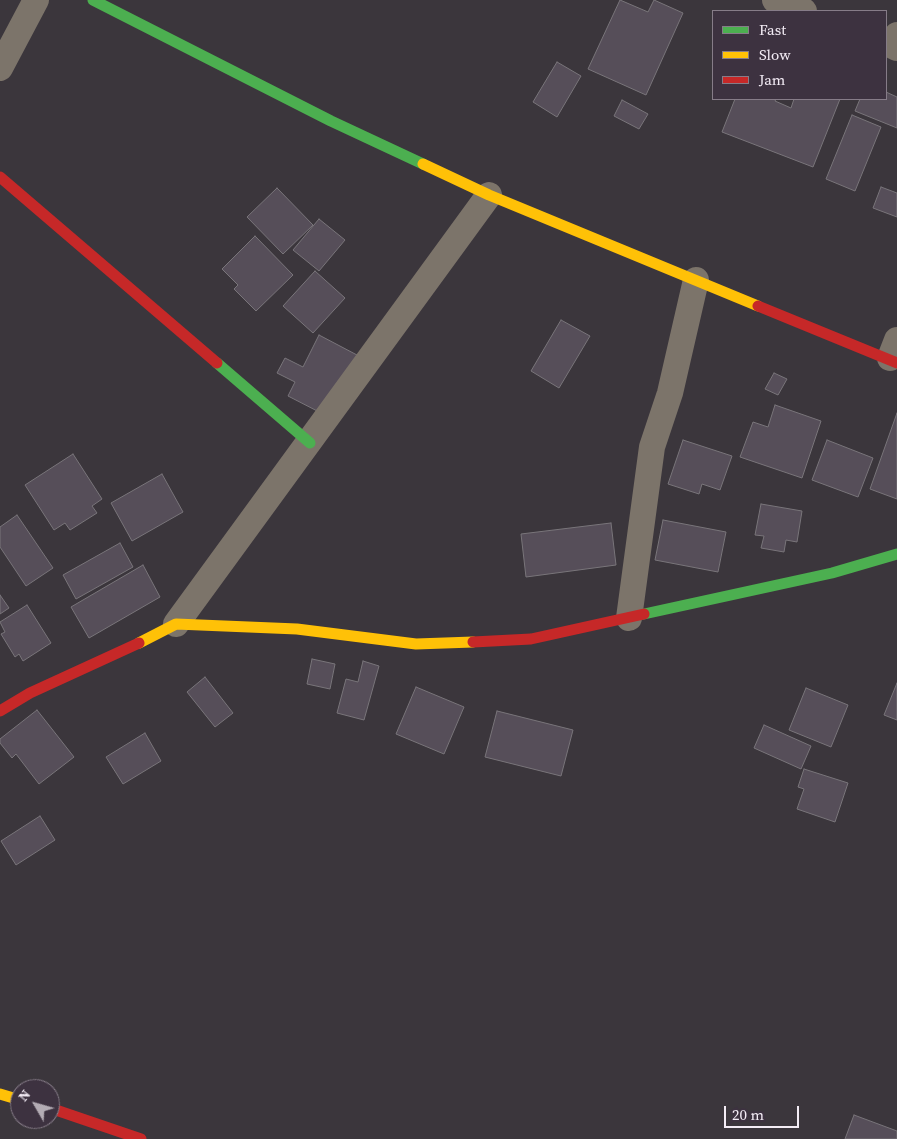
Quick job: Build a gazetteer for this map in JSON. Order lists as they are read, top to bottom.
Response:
{
  "legend": ["Fast", "Slow", "Jam"],
  "scale_bar": "20 m",
  "north": "top left"
}
